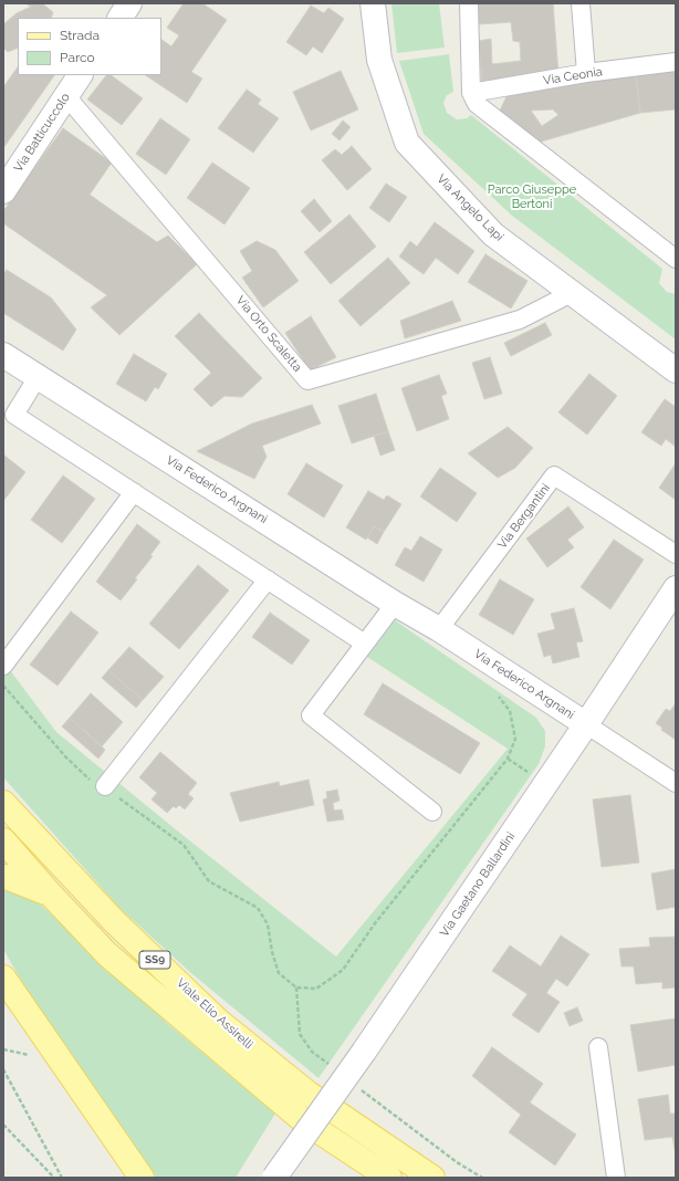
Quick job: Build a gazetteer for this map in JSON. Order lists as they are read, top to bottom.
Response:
{
  "streets": {
    "main road": [
      "Via Batticuccolo",
      "Via Angelo Lapi",
      "Via Federico Argnani",
      "Via Gaetano Ballardini",
      "SS9",
      "Viale Elio Assirelli"
    ],
    "street": ["Via Ceonia", "Via Orto Scaletta", "Via Bergantini"]
  },
  "crossings": [
    ["Via Batticuccolo", "Via Orto Scaletta"],
    ["Via Angelo Lapi", "Via Orto Scaletta"],
    ["Via Federico Argnani", "Via Bergantini"],
    ["Via Federico Argnani", "Via Gaetano Ballardini"]
  ],
  "parks": ["Parco Giuseppe Bertoni"],
  "legend": ["Strada", "Parco"]
}
